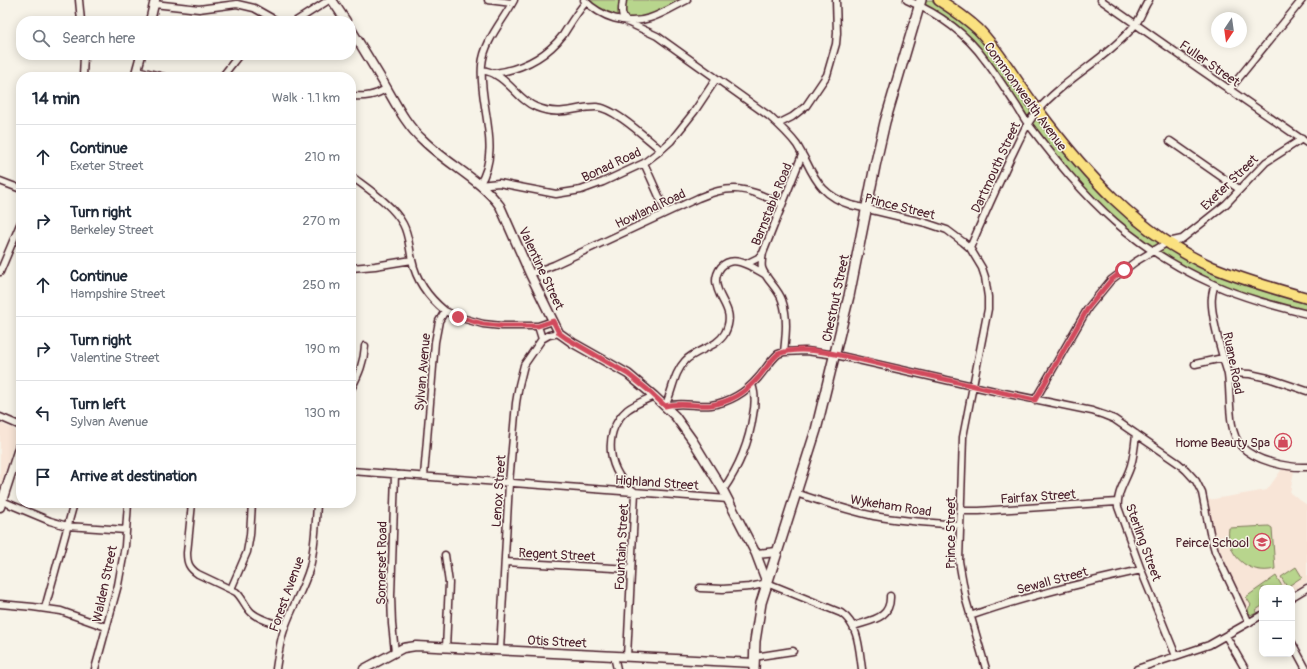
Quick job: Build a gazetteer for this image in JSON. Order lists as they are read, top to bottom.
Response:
{
  "streets": {
    "main road": ["Commonwealth Avenue", "Chestnut Street"],
    "street": [
      "Fuller Street",
      "Bonad Road",
      "Dartmouth Street",
      "Exeter Street",
      "Barnstable Road",
      "Prince Street",
      "Howland Road",
      "Valentine Street",
      "Ruane Road",
      "Sylvan Avenue",
      "Highland Street",
      "Lenox Street",
      "Fairfax Street",
      "Wykeham Road",
      "Sterling Street",
      "Fountain Street",
      "Regent Street",
      "Somerset Road",
      "Sewall Street",
      "Walden Street",
      "Forest Avenue",
      "Otis Street"
    ]
  },
  "crossings": [
    ["Fuller Street", "Dartmouth Street"],
    ["Fuller Street", "Exeter Street"],
    ["Commonwealth Avenue", "Dartmouth Street"],
    ["Commonwealth Avenue", "Exeter Street"],
    ["Commonwealth Avenue", "Chestnut Street"],
    ["Commonwealth Avenue", "Ruane Road"],
    ["Bonad Road", "Prince Street"],
    ["Bonad Road", "Valentine Street"],
    ["Dartmouth Street", "Prince Street"],
    ["Barnstable Road", "Prince Street"],
    ["Barnstable Road", "Howland Road"],
    ["Prince Street", "Chestnut Street"],
    ["Prince Street", "Fairfax Street"],
    ["Prince Street", "Wykeham Road"],
    ["Prince Street", "Sewall Street"],
    ["Howland Road", "Valentine Street"],
    ["Valentine Street", "Highland Street"],
    ["Valentine Street", "Fountain Street"],
    ["Chestnut Street", "Wykeham Road"],
    ["Chestnut Street", "Otis Street"],
    ["Sylvan Avenue", "Highland Street"],
    ["Highland Street", "Lenox Street"],
    ["Highland Street", "Fountain Street"],
    ["Highland Street", "Somerset Road"],
    ["Lenox Street", "Regent Street"],
    ["Lenox Street", "Otis Street"],
    ["Fairfax Street", "Sterling Street"],
    ["Sterling Street", "Sewall Street"],
    ["Fountain Street", "Regent Street"],
    ["Fountain Street", "Otis Street"],
    ["Somerset Road", "Otis Street"]
  ],
  "places": {
    "shop": ["Home Beauty Spa"],
    "school or university": ["Peirce School"]
  },
  "north": "bottom",
  "page": {
    "search": "Search here",
    "heading": ["14 min", "Walk · 1.1 km"],
    "list": [
      ["Continue", "Exeter Street", "210 m"],
      ["Turn right", "Berkeley Street", "270 m"],
      ["Continue", "Hampshire Street", "250 m"],
      ["Turn right", "Valentine Street", "190 m"],
      ["Turn left", "Sylvan Avenue", "130 m"],
      "Arrive at destination"
    ],
    "map_buttons": ["+", "−"]
  }
}
